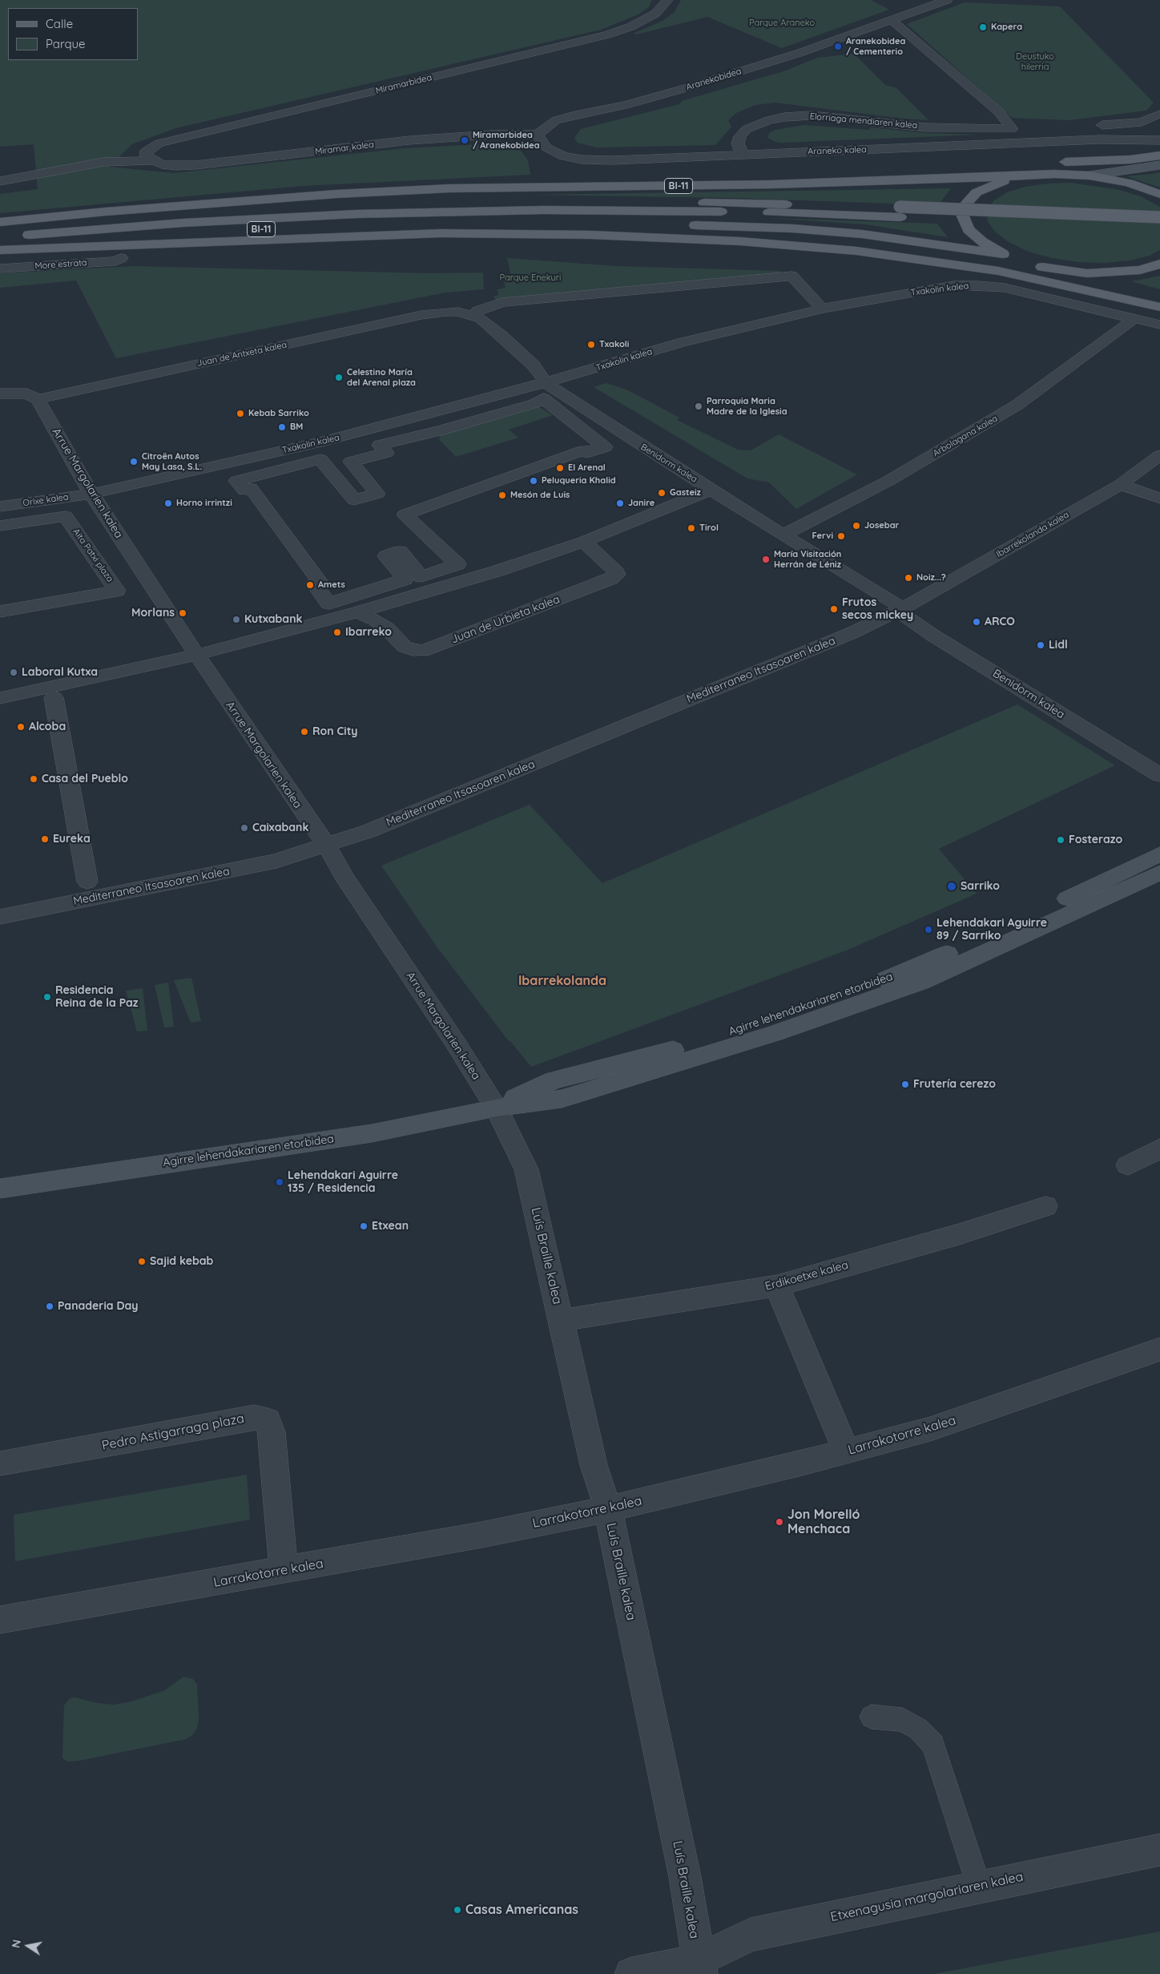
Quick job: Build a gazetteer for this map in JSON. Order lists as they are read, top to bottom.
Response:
{
  "streets": {
    "main road": ["BI-11", "Agirre lehendakariaren etorbidea"],
    "street": [
      "Aranekobidea",
      "Miramarbidea",
      "Elorriaga mendiaren kalea",
      "Miramar kalea",
      "Araneko kalea",
      "More estrata",
      "Txakolin kalea",
      "Juan de Antxeta kalea",
      "Arbolagana kalea",
      "Benidorm kalea",
      "Arrue Margolarien kalea",
      "Orixe kalea",
      "Ibarrekolanda kalea",
      "Aita Patxi plaza",
      "Juan de Urbieta kalea",
      "Mediterraneo Itsasoaren kalea",
      "Luís Braille kalea",
      "Erdikoetxe kalea",
      "Pedro Astigarraga plaza",
      "Larrakotorre kalea",
      "Etxenagusia margolariaren kalea"
    ]
  },
  "crossings": [
    ["Aranekobidea", "Miramar kalea"],
    ["Aranekobidea", "Araneko kalea"],
    ["Miramarbidea", "Miramar kalea"],
    ["Elorriaga mendiaren kalea", "Araneko kalea"],
    ["Miramar kalea", "Araneko kalea"],
    ["Txakolin kalea", "Arbolagana kalea"],
    ["Txakolin kalea", "Benidorm kalea"],
    ["Txakolin kalea", "Arrue Margolarien kalea"],
    ["Txakolin kalea", "Orixe kalea"],
    ["Juan de Antxeta kalea", "Benidorm kalea"],
    ["Juan de Antxeta kalea", "Arrue Margolarien kalea"],
    ["Arbolagana kalea", "Benidorm kalea"],
    ["Benidorm kalea", "Ibarrekolanda kalea"],
    ["Benidorm kalea", "Mediterraneo Itsasoaren kalea"],
    ["Arrue Margolarien kalea", "Orixe kalea"],
    ["Arrue Margolarien kalea", "Mediterraneo Itsasoaren kalea"],
    ["Arrue Margolarien kalea", "Agirre lehendakariaren etorbidea"],
    ["Arrue Margolarien kalea", "Luís Braille kalea"],
    ["Ibarrekolanda kalea", "Mediterraneo Itsasoaren kalea"],
    ["Agirre lehendakariaren etorbidea", "Luís Braille kalea"],
    ["Luís Braille kalea", "Erdikoetxe kalea"],
    ["Luís Braille kalea", "Larrakotorre kalea"],
    ["Luís Braille kalea", "Etxenagusia margolariaren kalea"],
    ["Pedro Astigarraga plaza", "Larrakotorre kalea"]
  ],
  "districts": ["Ibarrekolanda"],
  "parks": ["Parque Araneko", "Deustuko hilerria", "Parque Enekuri"],
  "places": [
    "Kapera",
    "Aranekobidea / Cementerio",
    "Miramarbidea / Aranekobidea",
    "Txakoli",
    "Celestino María del Arenal plaza",
    "Parroquia Maria Madre de la Iglesia",
    "Kebab Sarriko",
    "BM",
    "Citroën Autos May Lasa, S.L.",
    "El Arenal",
    "Peluqueria Khalid",
    "Gasteiz",
    "Mesón de Luis",
    "Horno irrintzi",
    "Janire",
    "Josebar",
    "Tirol",
    "Fervi",
    "María Visitación Herrán de Léniz",
    "Noiz...?",
    "Amets",
    "Frutos secos mickey",
    "Morlans",
    "Kutxabank",
    "ARCO",
    "Ibarreko",
    "Lidl",
    "Laboral Kutxa",
    "Alcoba",
    "Ron City",
    "Casa del Pueblo",
    "Caixabank",
    "Eureka",
    "Fosterazo",
    "Sarriko",
    "Lehendakari Aguirre 89 / Sarriko",
    "Residencia Reina de la Paz",
    "Frutería cerezo",
    "Lehendakari Aguirre 135 / Residencia",
    "Etxean",
    "Sajid kebab",
    "Panaderia Day",
    "Jon Morelló Menchaca",
    "Casas Americanas"
  ],
  "legend": ["Calle", "Parque"],
  "north": "left"
}
